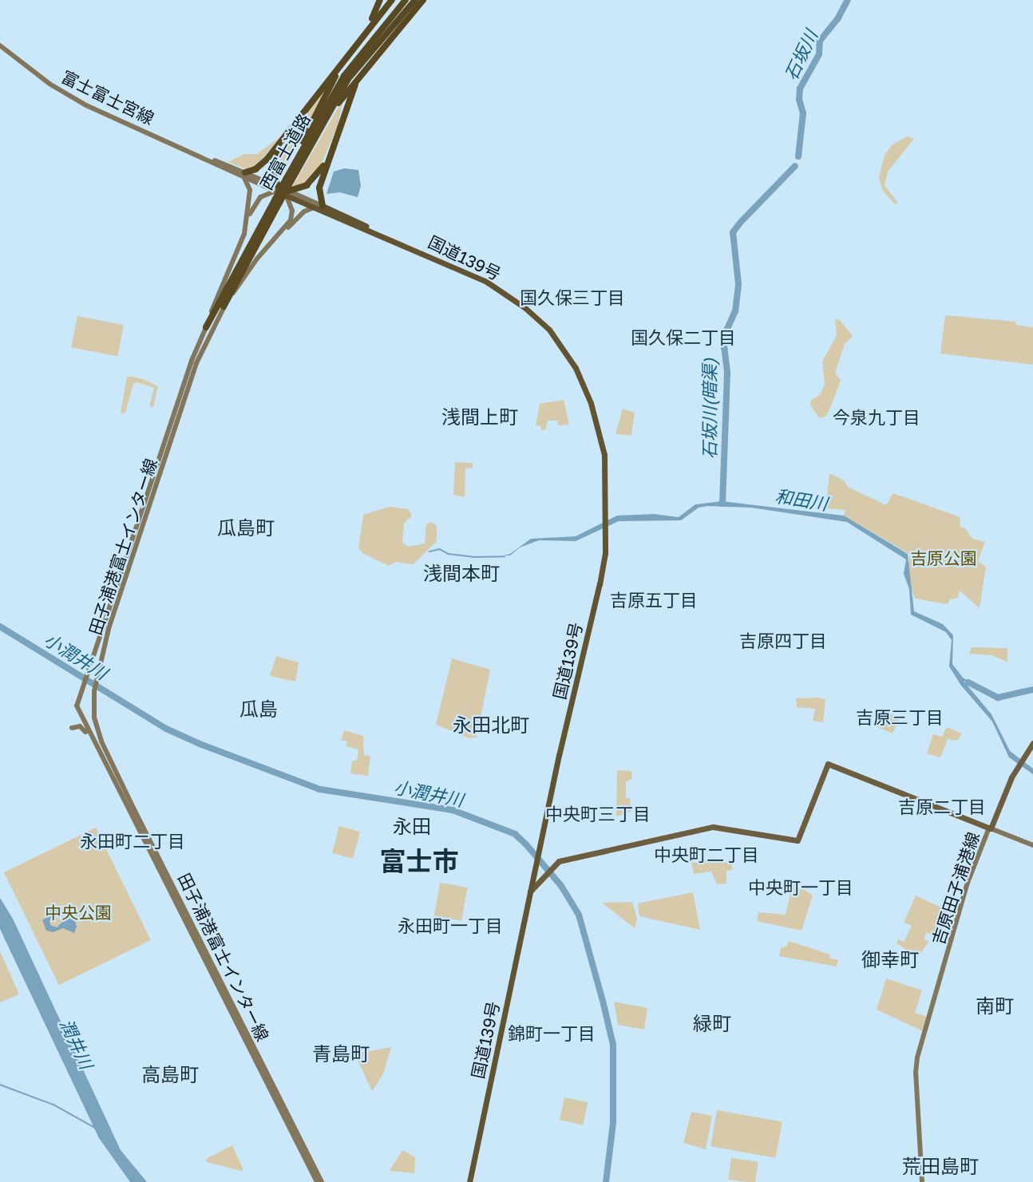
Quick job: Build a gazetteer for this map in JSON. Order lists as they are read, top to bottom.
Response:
{
  "streets": {
    "highway": ["西富士道路", "国道139号"],
    "main road": ["富士富士宮線", "田子浦港富士インター線", "吉原田子浦港線"]
  },
  "crossings": [
    ["富士富士宮線", "国道139号"],
    ["西富士道路", "田子浦港富士インター線"],
    ["国道139号", "田子浦港富士インター線"]
  ],
  "districts": [
    "国久保三丁目",
    "国久保二丁目",
    "浅間上町",
    "今泉九丁目",
    "瓜島町",
    "浅間本町",
    "吉原五丁目",
    "吉原四丁目",
    "瓜島",
    "吉原三丁目",
    "永田北町",
    "吉原二丁目",
    "中央町三丁目",
    "永田",
    "永田町二丁目",
    "中央町二丁目",
    "富士市",
    "中央町一丁目",
    "永田町一丁目",
    "御幸町",
    "南町",
    "緑町",
    "錦町一丁目",
    "青島町",
    "高島町",
    "荒田島町"
  ],
  "water": [
    "石坂川",
    "石坂川(暗渠)",
    "和田川",
    "小潤井川",
    "潤井川"
  ],
  "parks": ["吉原公園", "中央公園"]
}
